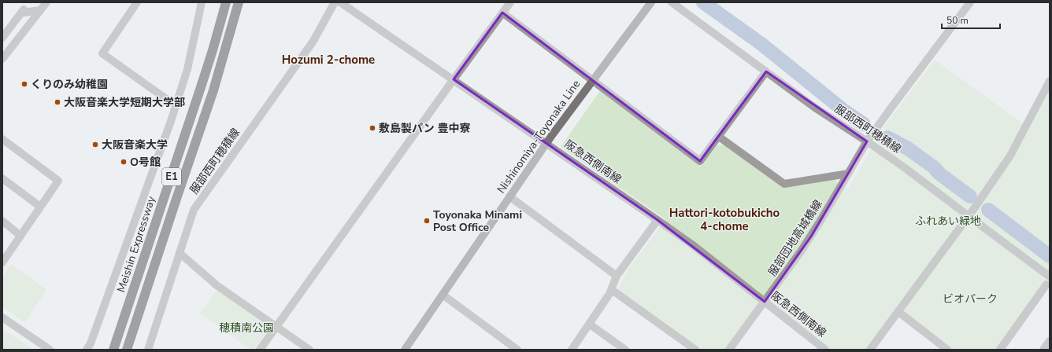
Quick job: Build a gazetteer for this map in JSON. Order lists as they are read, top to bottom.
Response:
{
  "streets": {
    "highway": ["E1", "Meishin Expressway"],
    "main road": ["Nishinomiya-Toyonaka Line"],
    "street": ["服部西町穂積線", "阪急西側南線", "服部団地高城橋線"]
  },
  "crossings": [
    ["服部西町穂積線", "服部団地高城橋線"],
    ["Nishinomiya-Toyonaka Line", "阪急西側南線"],
    ["阪急西側南線", "服部団地高城橋線"]
  ],
  "districts": ["Hozumi 2-chome", "Hattori-kotobukicho 4-chome"],
  "parks": ["ふれあい緑地", "ビオパーク", "穂積南公園"],
  "places": [
    "くりのみ幼稚園",
    "大阪音楽大学短期大学部",
    "敷島製パン 豊中寮",
    "大阪音楽大学",
    "O号館",
    "Toyonaka Minami Post Office"
  ],
  "scale_bar": "50 m"
}
